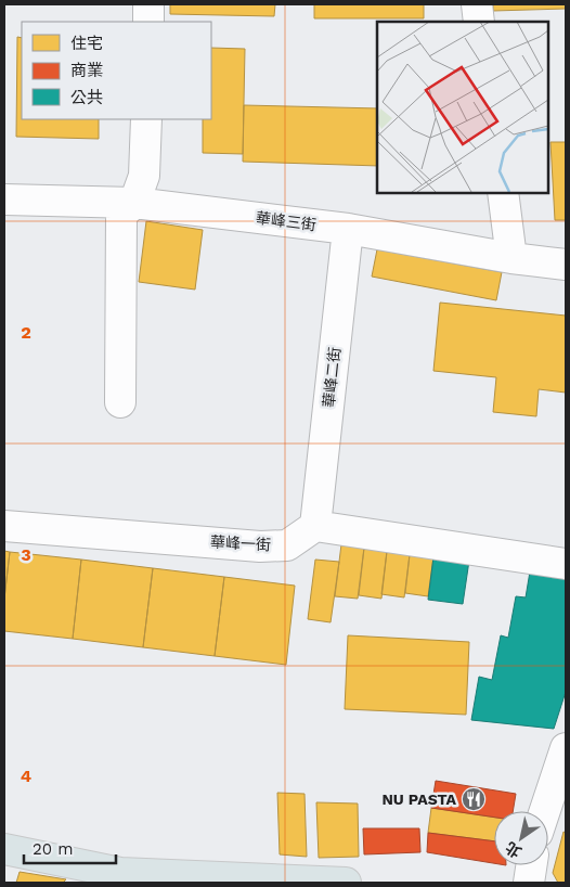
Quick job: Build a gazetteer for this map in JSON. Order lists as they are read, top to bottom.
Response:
{
  "streets": {
    "street": ["華峰三街", "華峰二街", "華峰一街"]
  },
  "crossings": [
    ["華峰三街", "華峰二街"],
    ["華峰二街", "華峰一街"]
  ],
  "places": {
    "restaurant": ["NU PASTA"]
  },
  "legend": ["住宅", "商業", "公共"],
  "scale_bar": "20 m",
  "north": "bottom left",
  "grid": {
    "rows": ["2", "3", "4"]
  }
}
